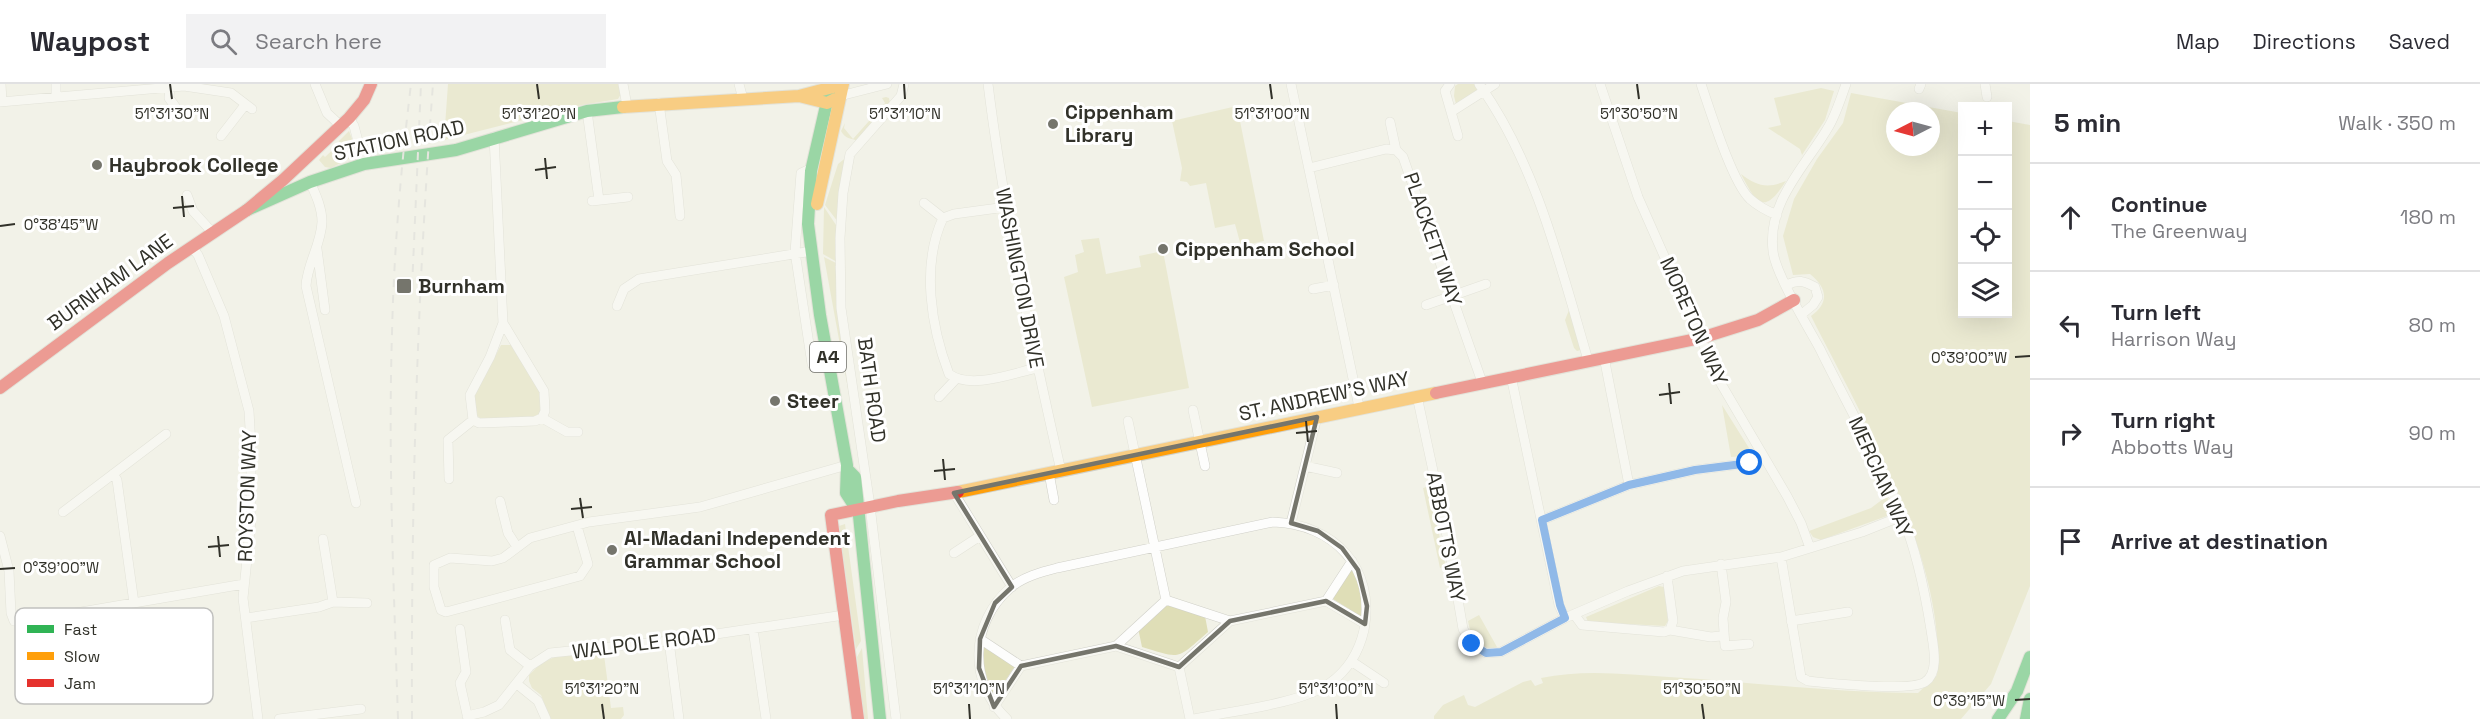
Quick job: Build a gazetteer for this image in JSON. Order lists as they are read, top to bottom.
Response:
{
  "streets": {
    "main road": [
      "STATION ROAD",
      "BURNHAM LANE",
      "A4",
      "BATH ROAD",
      "ST. ANDREW'S WAY"
    ],
    "street": [
      "PLACKETT WAY",
      "WASHINGTON DRIVE",
      "MORETON WAY",
      "MERCIAN WAY",
      "ROYSTON WAY",
      "ABBOTTS WAY",
      "WALPOLE ROAD"
    ]
  },
  "crossings": [
    ["STATION ROAD", "BURNHAM LANE"],
    ["STATION ROAD", "BATH ROAD"],
    ["PLACKETT WAY", "ST. ANDREW'S WAY"],
    ["WASHINGTON DRIVE", "ST. ANDREW'S WAY"],
    ["BURNHAM LANE", "ROYSTON WAY"],
    ["MORETON WAY", "ST. ANDREW'S WAY"],
    ["MORETON WAY", "ABBOTTS WAY"],
    ["BATH ROAD", "ST. ANDREW'S WAY"],
    ["ST. ANDREW'S WAY", "MERCIAN WAY"],
    ["ST. ANDREW'S WAY", "ABBOTTS WAY"],
    ["ST. ANDREW'S WAY", "WALPOLE ROAD"],
    ["MERCIAN WAY", "ABBOTTS WAY"]
  ],
  "places": {
    "other": [
      "Cippenham Library",
      "Haybrook College",
      "Cippenham School",
      "Steer",
      "Al-Madani Independent Grammar School"
    ],
    "transit": ["Burnham"]
  },
  "legend": ["Fast", "Slow", "Jam"],
  "north": "left",
  "page": {
    "header": "Waypost",
    "search": "Search here",
    "nav": ["Map", "Directions", "Saved"],
    "heading": ["5 min", "Walk · 350 m"],
    "map_buttons": ["+", "−"],
    "list": [
      ["Continue", "The Greenway", "180 m"],
      ["Turn left", "Harrison Way", "80 m"],
      ["Turn right", "Abbotts Way", "90 m"],
      "Arrive at destination"
    ]
  },
  "coordinates": [
    "51°31'30\"N",
    "51°31'20\"N",
    "51°31'10\"N",
    "51°31'00\"N",
    "51°30'50\"N",
    "0°38'45\"W",
    "0°39'00\"W",
    "0°39'15\"W"
  ]
}
